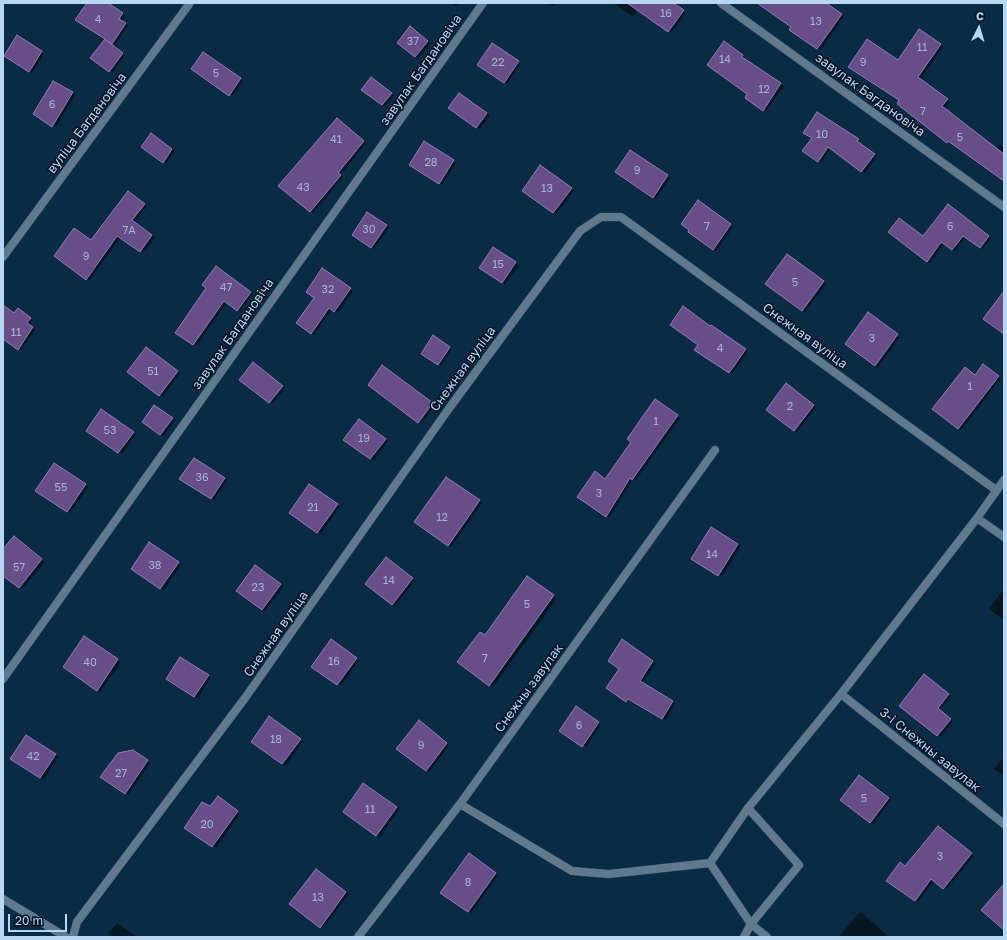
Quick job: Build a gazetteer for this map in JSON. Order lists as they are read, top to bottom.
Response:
{
  "streets": {
    "street": [
      "завулак Багдановіча",
      "вуліца Багдановіча",
      "Снежная вуліца",
      "Снежны завулак",
      "3-і Снежны завулак"
    ]
  },
  "house_numbers": [
    "16",
    "4",
    "13",
    "37",
    "11",
    "14",
    "22",
    "9",
    "5",
    "12",
    "6",
    "7",
    "10",
    "5",
    "41",
    "28",
    "9",
    "43",
    "13",
    "7",
    "6",
    "30",
    "7А",
    "9",
    "15",
    "5",
    "47",
    "32",
    "11",
    "3",
    "4",
    "51",
    "1",
    "2",
    "1",
    "53",
    "19",
    "36",
    "55",
    "3",
    "21",
    "12",
    "14",
    "38",
    "57",
    "14",
    "23",
    "5",
    "7",
    "16",
    "40",
    "6",
    "18",
    "9",
    "42",
    "27",
    "5",
    "11",
    "20",
    "3",
    "8",
    "13"
  ],
  "scale_bar": "20 m",
  "north": "top"
}
